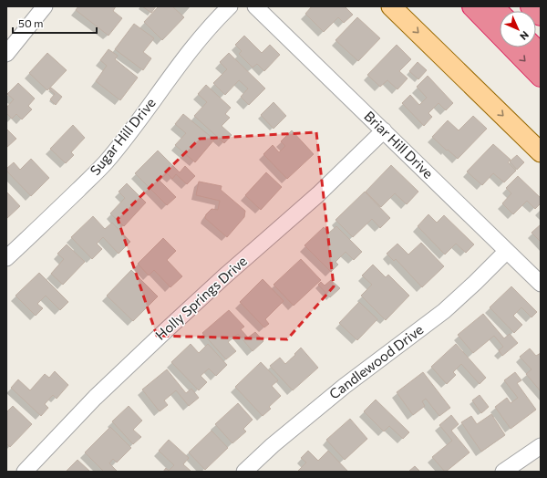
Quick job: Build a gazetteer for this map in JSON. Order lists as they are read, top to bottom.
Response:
{
  "streets": {
    "street": [
      "Sugar Hill Drive",
      "Briar Hill Drive",
      "Holly Springs Drive",
      "Candlewood Drive"
    ]
  },
  "crossings": [
    ["Briar Hill Drive", "Holly Springs Drive"],
    ["Briar Hill Drive", "Candlewood Drive"]
  ],
  "scale_bar": "50 m",
  "north": "bottom right"
}
